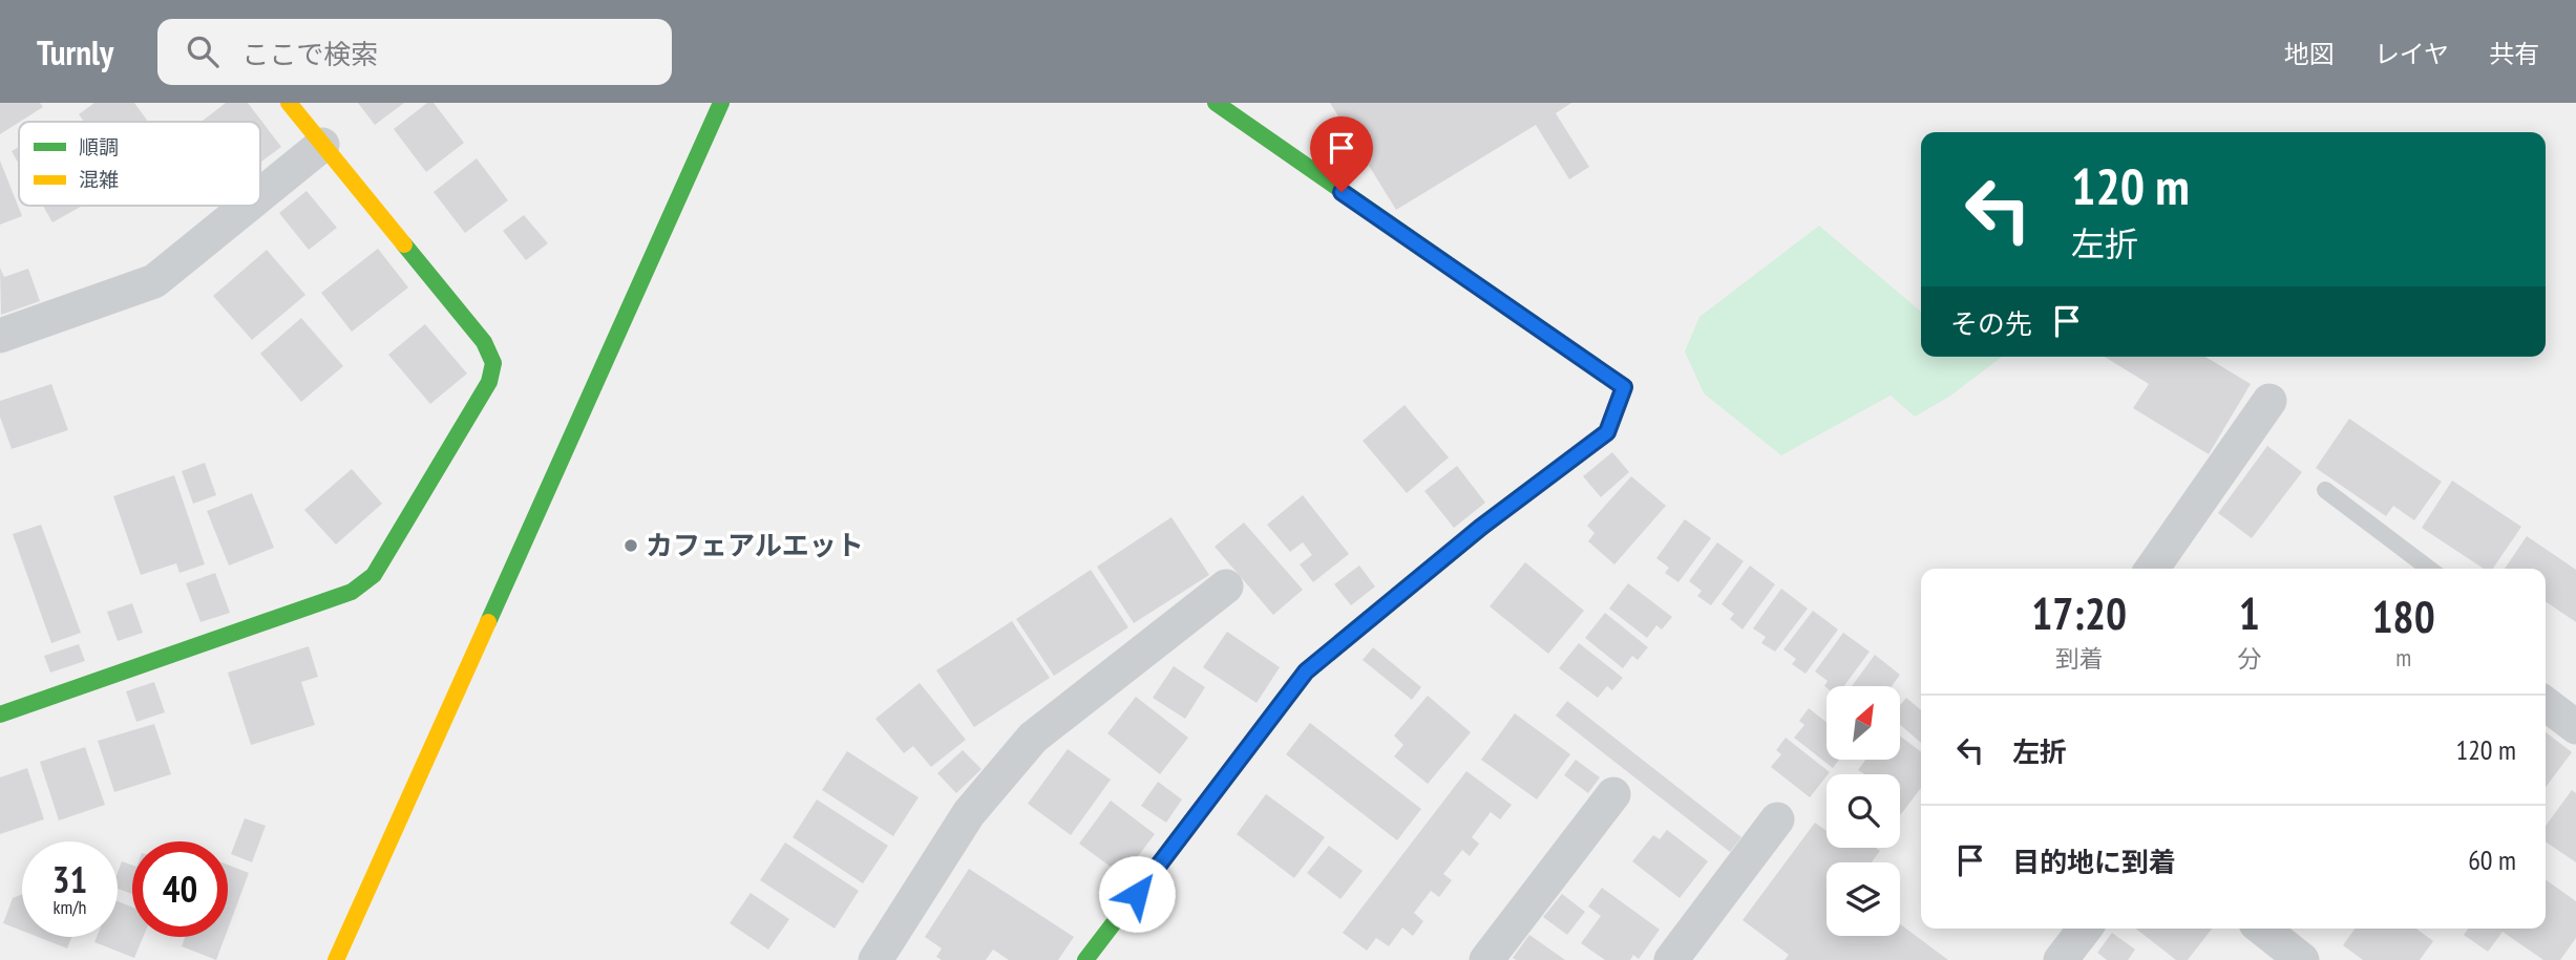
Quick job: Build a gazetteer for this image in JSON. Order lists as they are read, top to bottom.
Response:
{
  "places": ["カフェアルエット"],
  "legend": ["順調", "混雑"],
  "north": "top right",
  "page": {
    "header": "Turnly",
    "search": "ここで検索",
    "nav": ["地図", "レイヤ", "共有"],
    "turn": ["120 m", "左折"],
    "then": "その先",
    "eta": [
      "17:20",
      "到着",
      "1",
      "分",
      "180",
      "m"
    ],
    "list": [
      {
        "name": "左折",
        "value": "120 m"
      },
      {
        "name": "目的地に到着",
        "value": "60 m"
      }
    ],
    "speed": "31 km/h",
    "limit": "40"
  }
}
